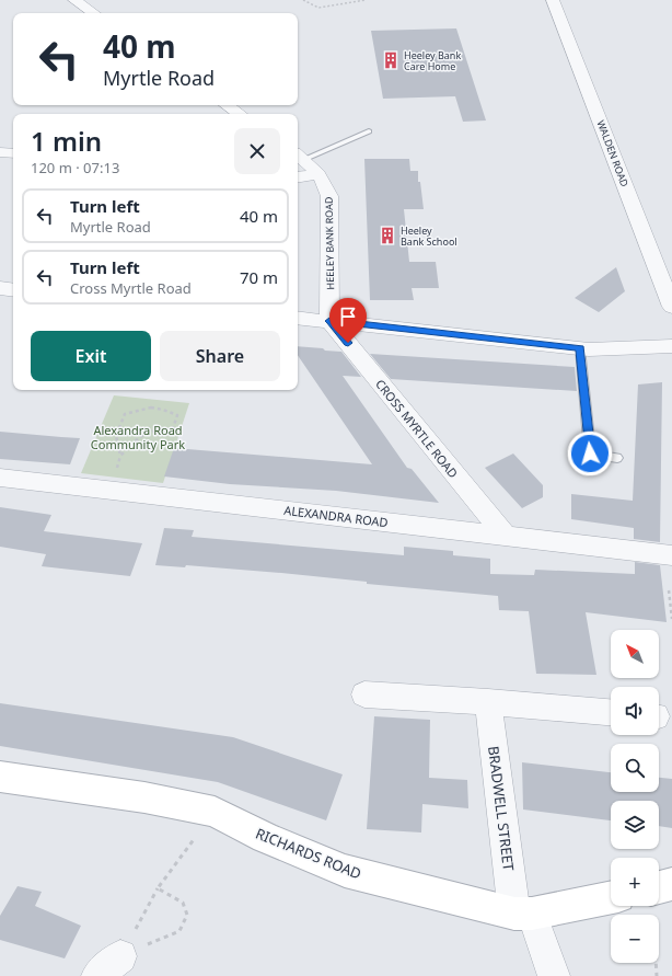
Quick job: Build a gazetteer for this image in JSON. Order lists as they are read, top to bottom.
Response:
{
  "streets": {
    "main road": ["RICHARDS ROAD"],
    "street": [
      "WALDEN ROAD",
      "HEELEY BANK ROAD",
      "CROSS MYRTLE ROAD",
      "ALEXANDRA ROAD",
      "BRADWELL STREET"
    ]
  },
  "crossings": [
    ["HEELEY BANK ROAD", "CROSS MYRTLE ROAD"],
    ["CROSS MYRTLE ROAD", "ALEXANDRA ROAD"],
    ["BRADWELL STREET", "RICHARDS ROAD"]
  ],
  "parks": ["Alexandra Road Community Park"],
  "places": {
    "building": ["Heeley Bank Care Home", "Heeley Bank School"]
  },
  "north": "top left",
  "page": {
    "turn": ["40 m", "Myrtle Road"],
    "heading": ["1 min", "120 m · 07:13"],
    "list": [
      {
        "name": "Turn left",
        "note": "Myrtle Road",
        "value": "40 m"
      },
      {
        "name": "Turn left",
        "note": "Cross Myrtle Road",
        "value": "70 m"
      }
    ],
    "buttons": ["Exit", "Share"],
    "map_buttons": ["+", "−"]
  }
}
